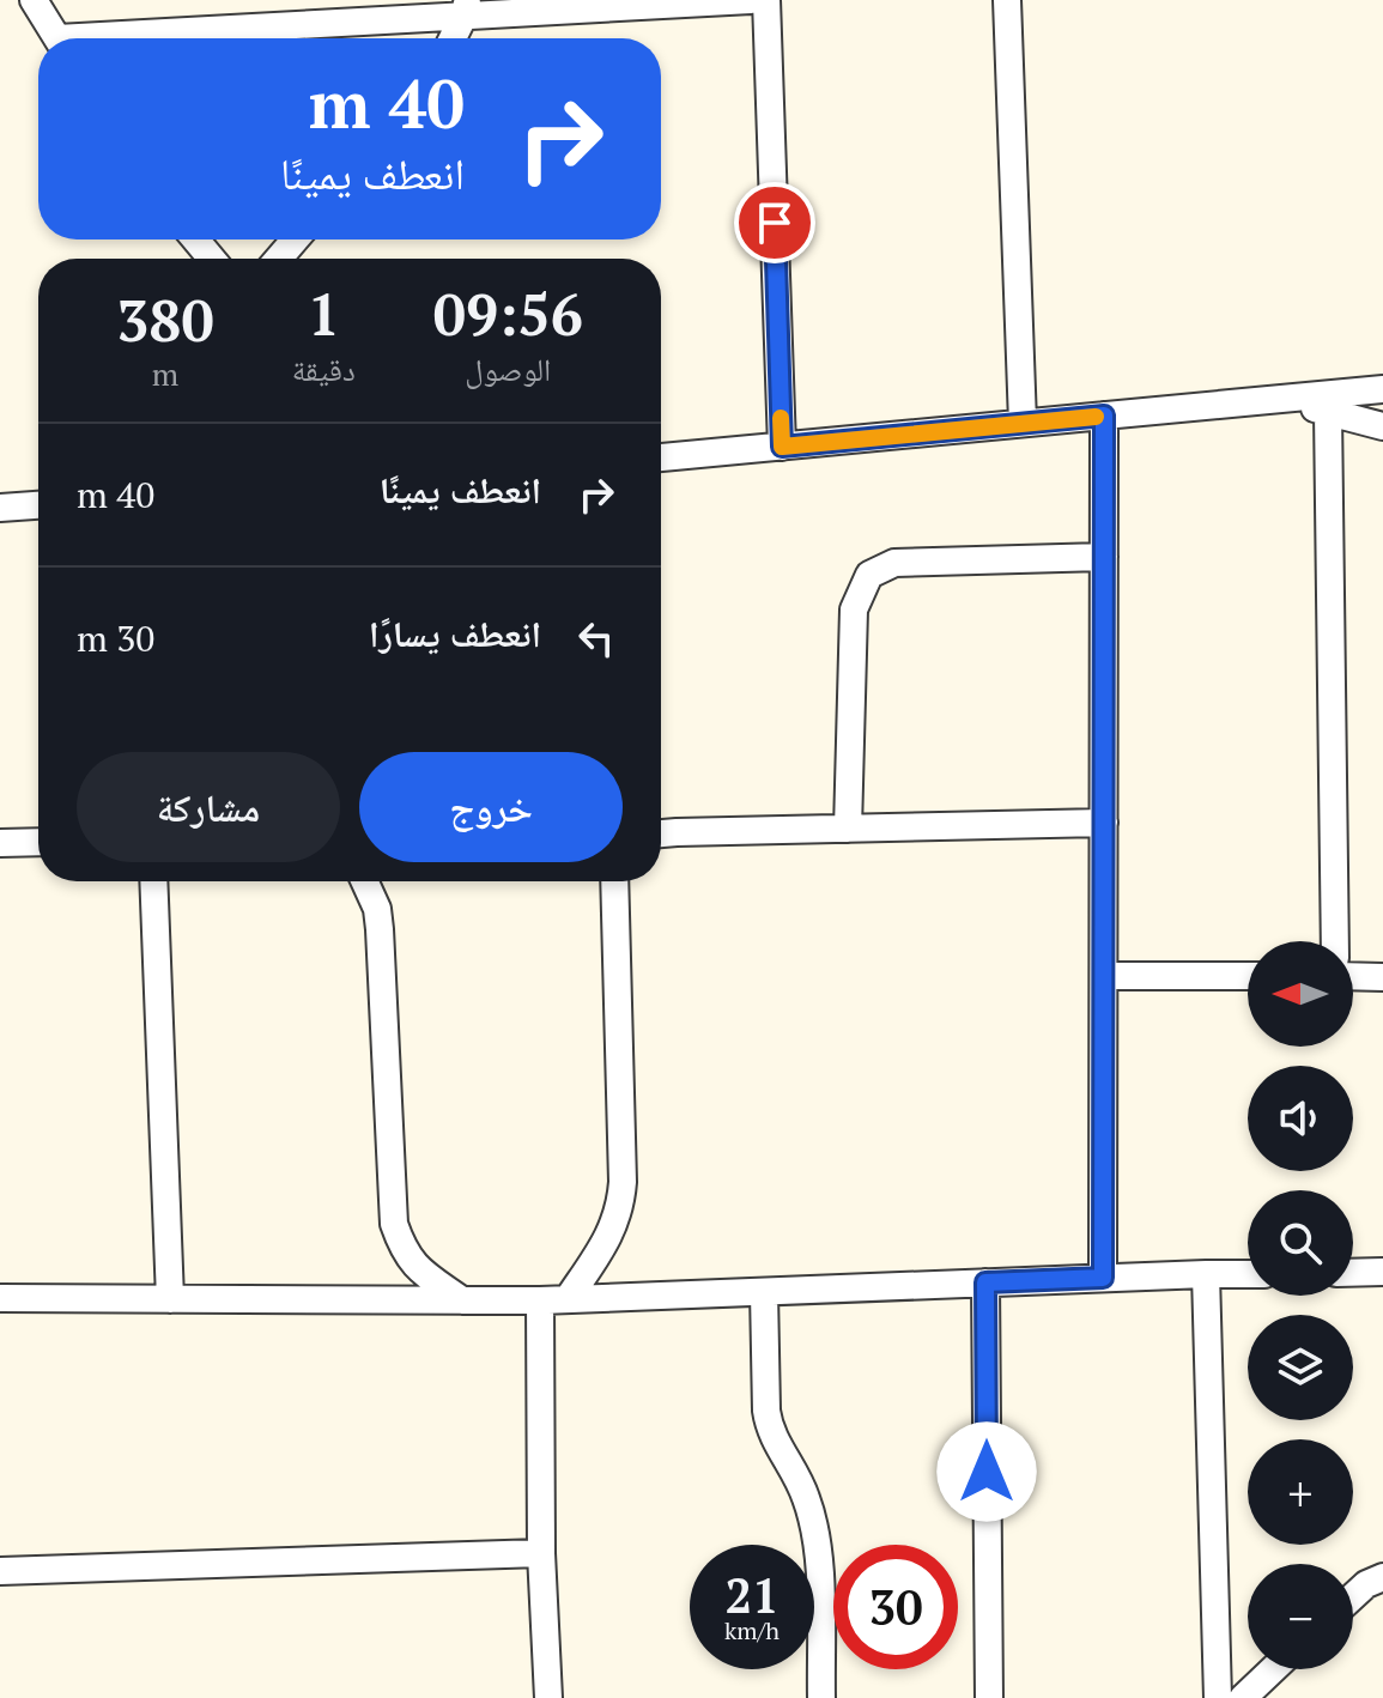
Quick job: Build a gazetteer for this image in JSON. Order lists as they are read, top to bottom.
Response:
{
  "north": "left",
  "page": {
    "turn": ["40 m", "انعطف يمينًا"],
    "eta": [
      "09:56",
      "الوصول",
      "1",
      "دقيقة",
      "380",
      "m"
    ],
    "list": [
      {
        "name": "انعطف يمينًا",
        "value": "40 m"
      },
      {
        "name": "انعطف يسارًا",
        "value": "30 m"
      }
    ],
    "buttons": ["خروج", "مشاركة"],
    "map_buttons": ["+", "−"],
    "speed": "21 km/h",
    "limit": "30"
  }
}
